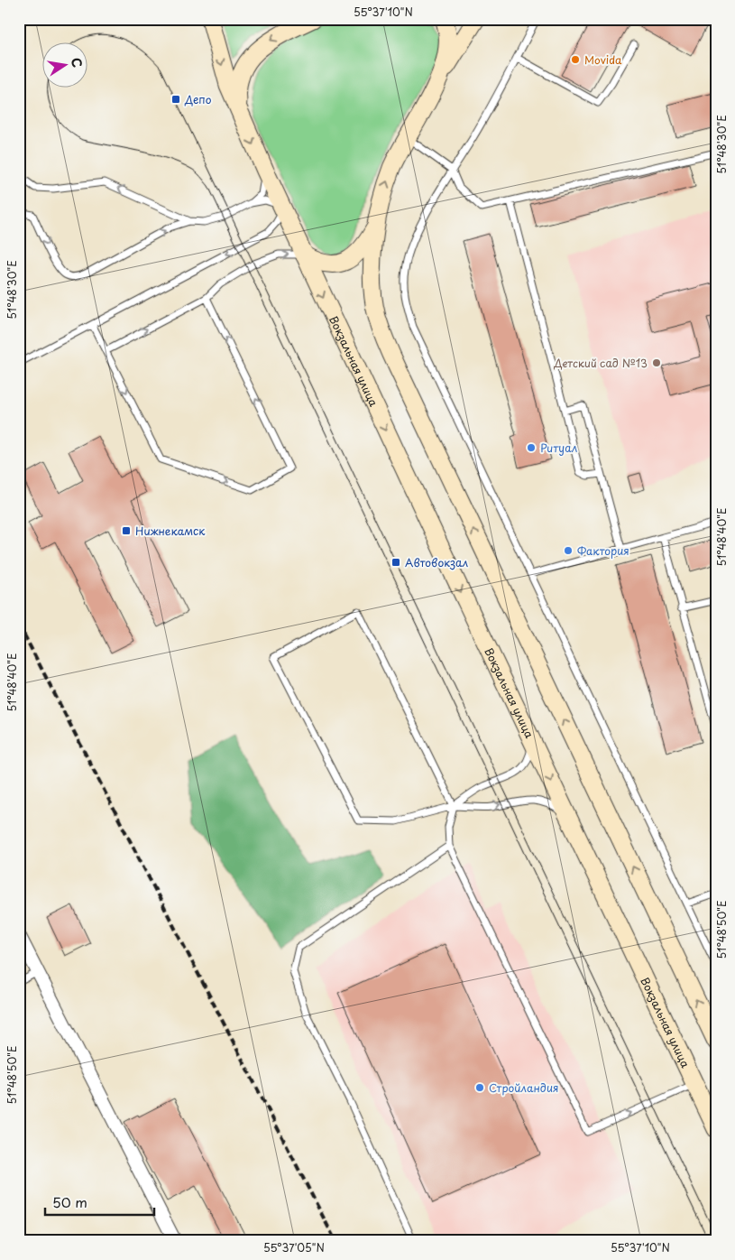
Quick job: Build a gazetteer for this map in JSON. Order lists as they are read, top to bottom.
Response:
{
  "streets": {
    "main road": ["Вокзальная улица"]
  },
  "places": {
    "other": [
      "Movida",
      "Детский сад №13",
      "Ритуал",
      "Фактория",
      "Стройландия"
    ],
    "transit": ["Депо", "Нижнекамск", "Автовокзал"]
  },
  "scale_bar": "50 m",
  "north": "right",
  "coordinates": [
    "55°37'10\"N",
    "51°48'30\"E",
    "51°48'40\"E",
    "51°48'50\"E",
    "55°37'05\"N"
  ]
}
